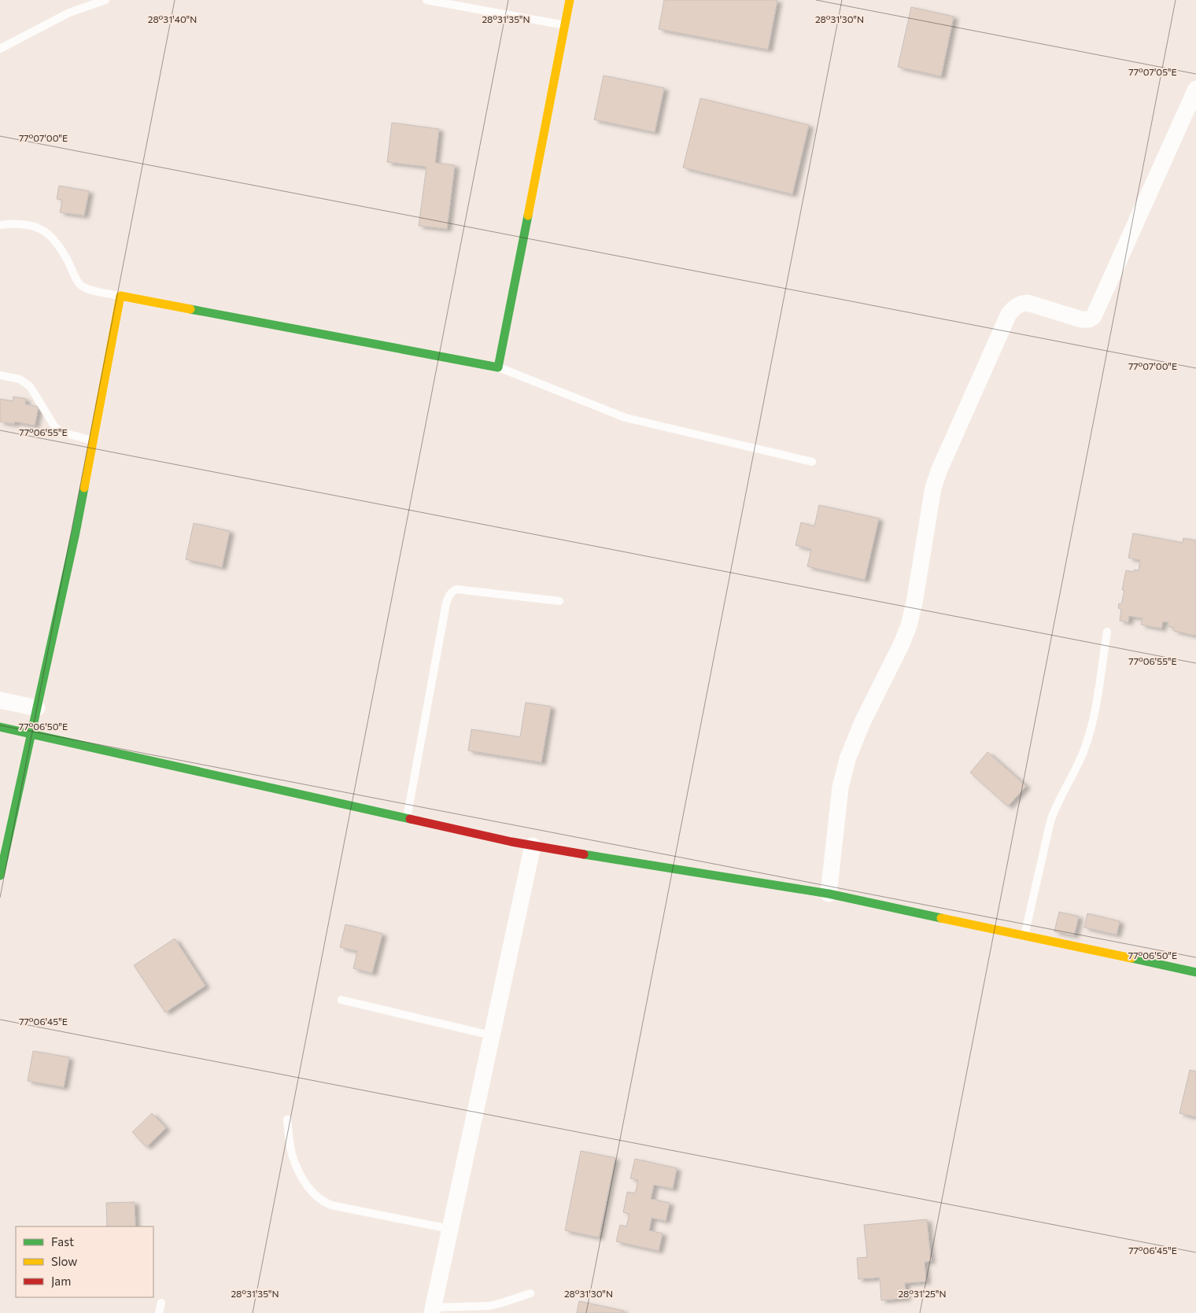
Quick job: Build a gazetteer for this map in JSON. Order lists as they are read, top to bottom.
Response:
{
  "legend": ["Fast", "Slow", "Jam"],
  "coordinates": [
    "28°31'40\"N",
    "28°31'35\"N",
    "28°31'30\"N",
    "77°07'05\"E",
    "77°07'00\"E",
    "77°06'55\"E",
    "77°06'50\"E",
    "77°06'45\"E",
    "28°31'25\"N"
  ]
}
